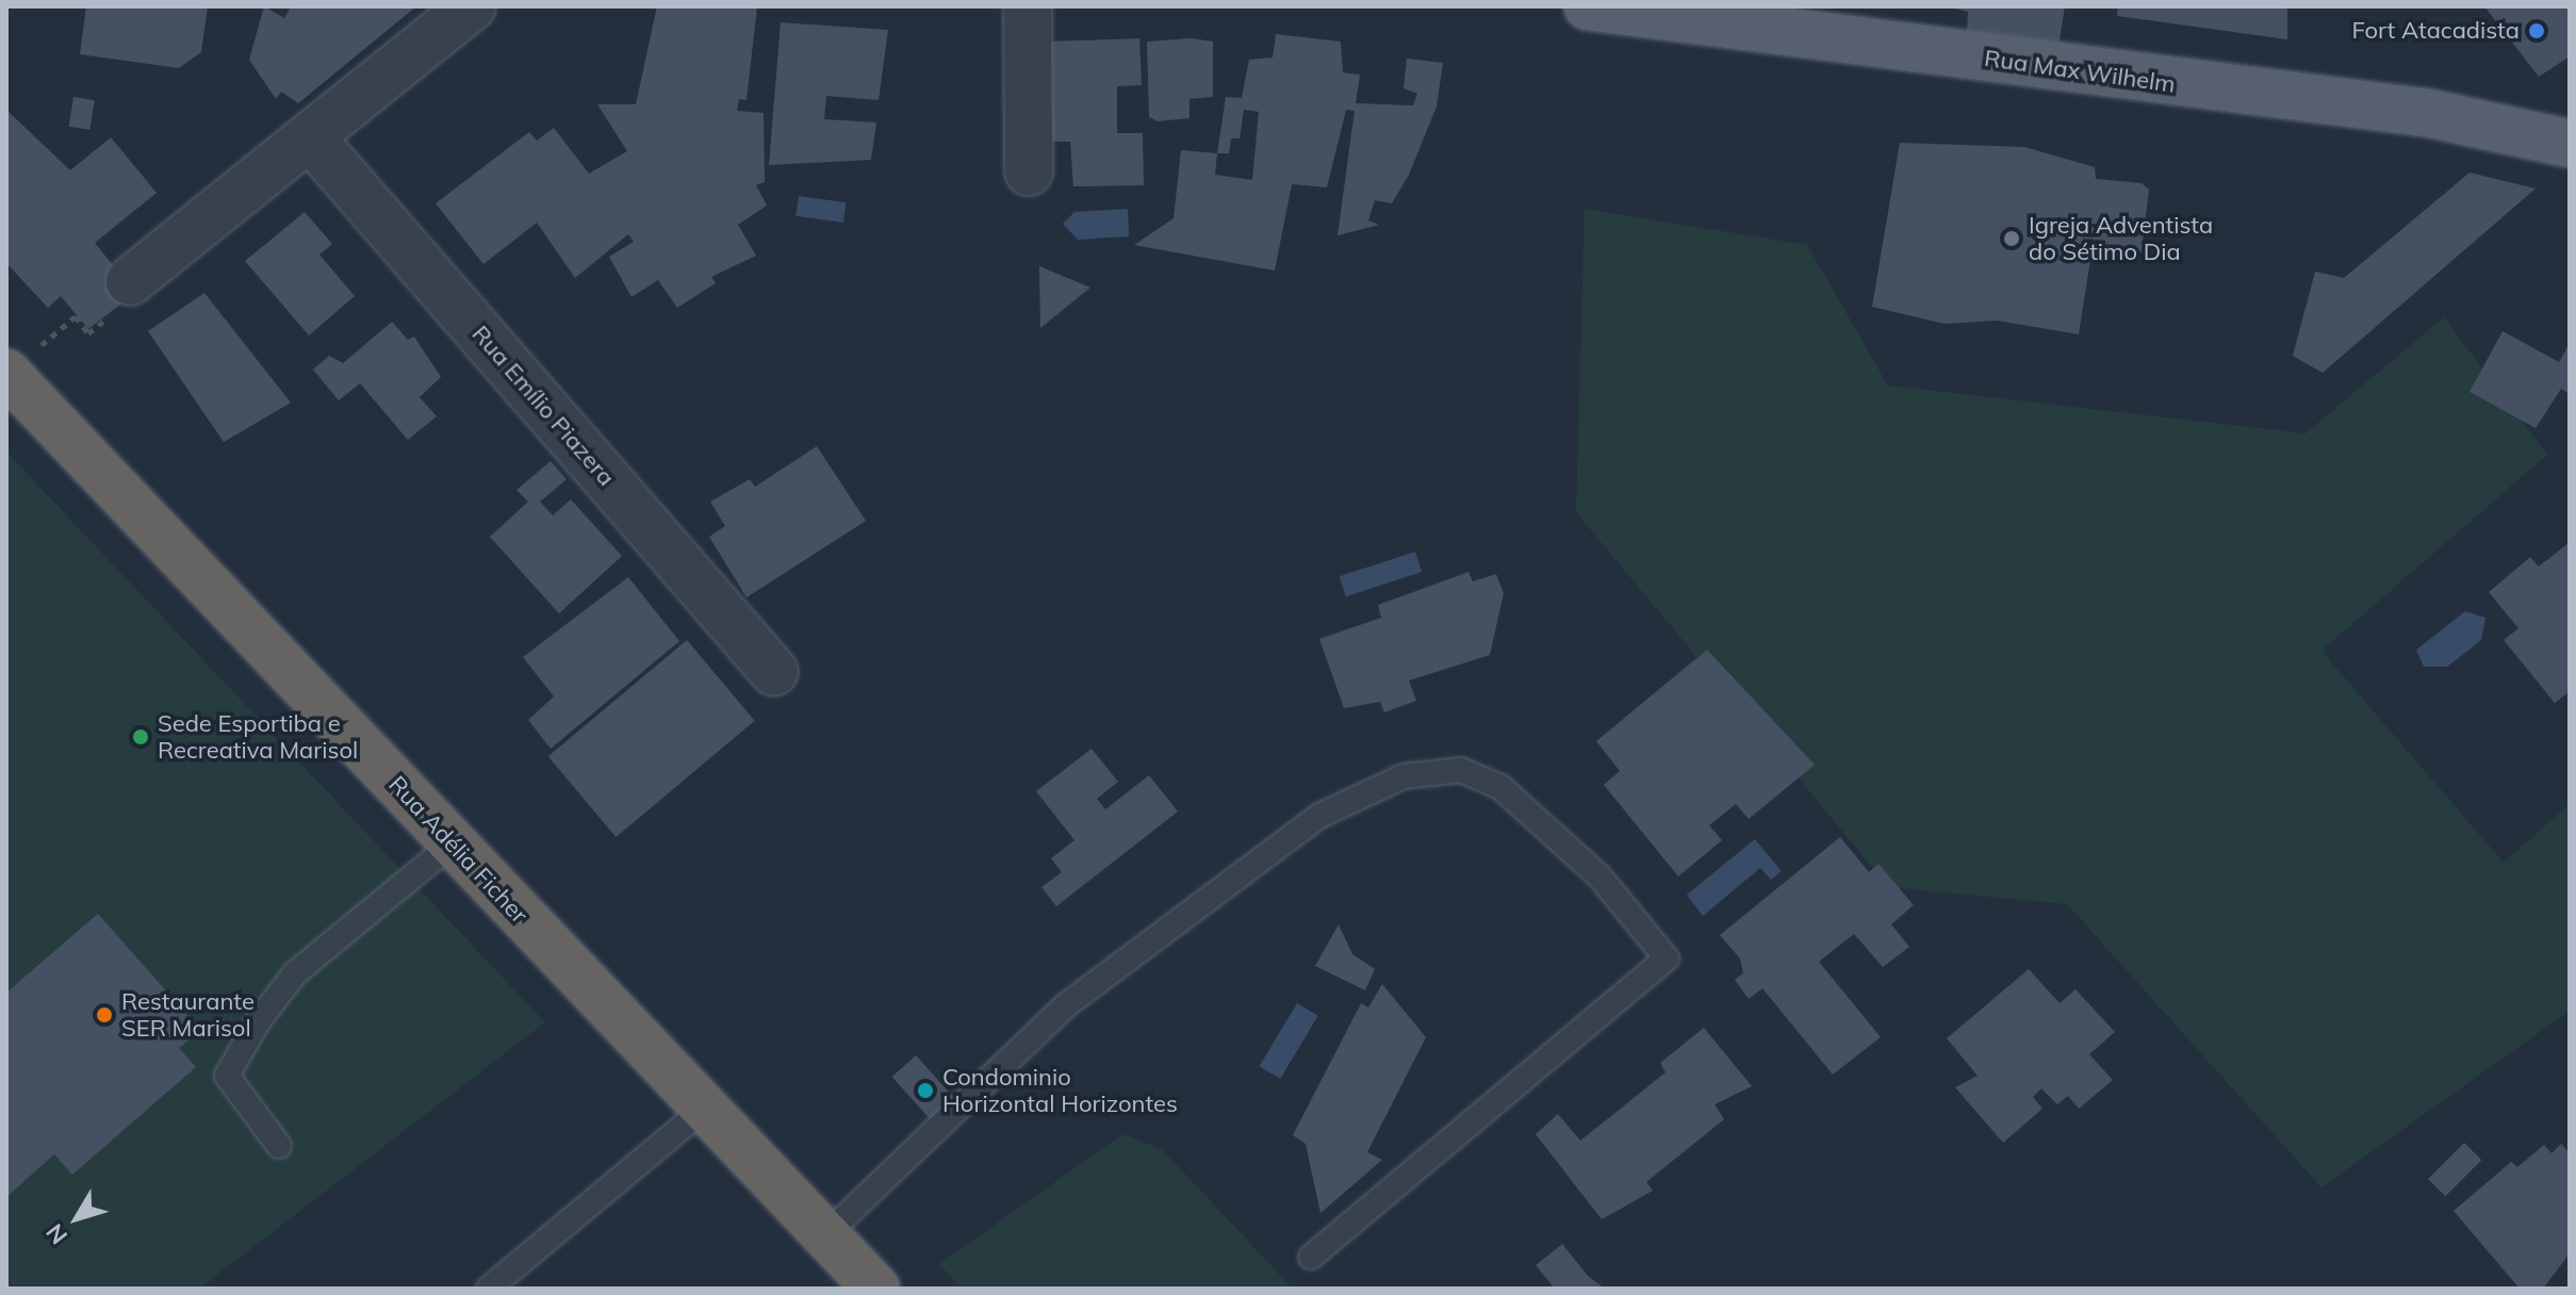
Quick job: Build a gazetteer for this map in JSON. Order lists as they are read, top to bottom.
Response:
{
  "streets": {
    "highway": ["Rua Adélia Ficher"],
    "main road": ["Rua Max Wilhelm"],
    "street": ["Rua Emílio Piazera"]
  },
  "places": [
    "Fort Atacadista",
    "Igreja Adventista do Sétimo Dia",
    "Sede Esportiba e Recreativa Marisol",
    "Restaurante SER Marisol",
    "Condominio Horizontal Horizontes"
  ],
  "north": "bottom left"
}
